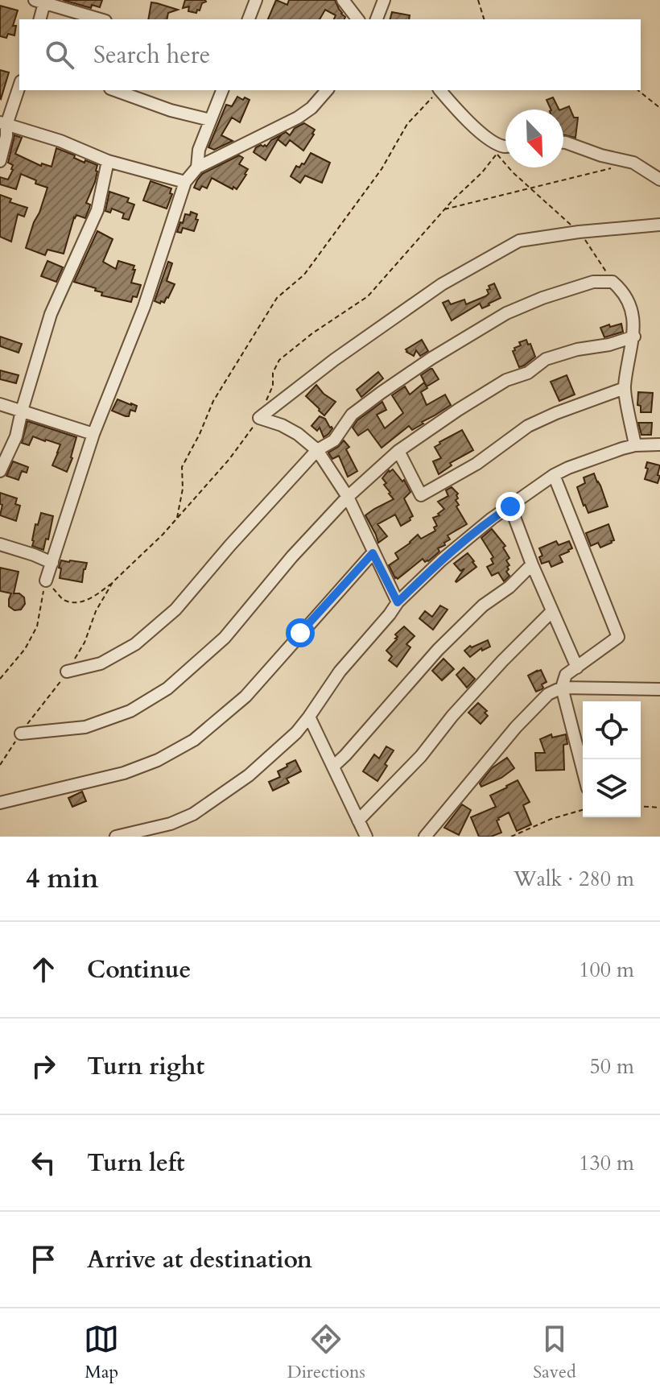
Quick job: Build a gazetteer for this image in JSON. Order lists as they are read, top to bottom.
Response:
{
  "north": "bottom right",
  "page": {
    "search": "Search here",
    "heading": ["4 min", "Walk · 280 m"],
    "list": [
      ["Continue", "100 m"],
      ["Turn right", "50 m"],
      ["Turn left", "130 m"],
      "Arrive at destination"
    ],
    "nav": ["Map", "Directions", "Saved"]
  }
}
